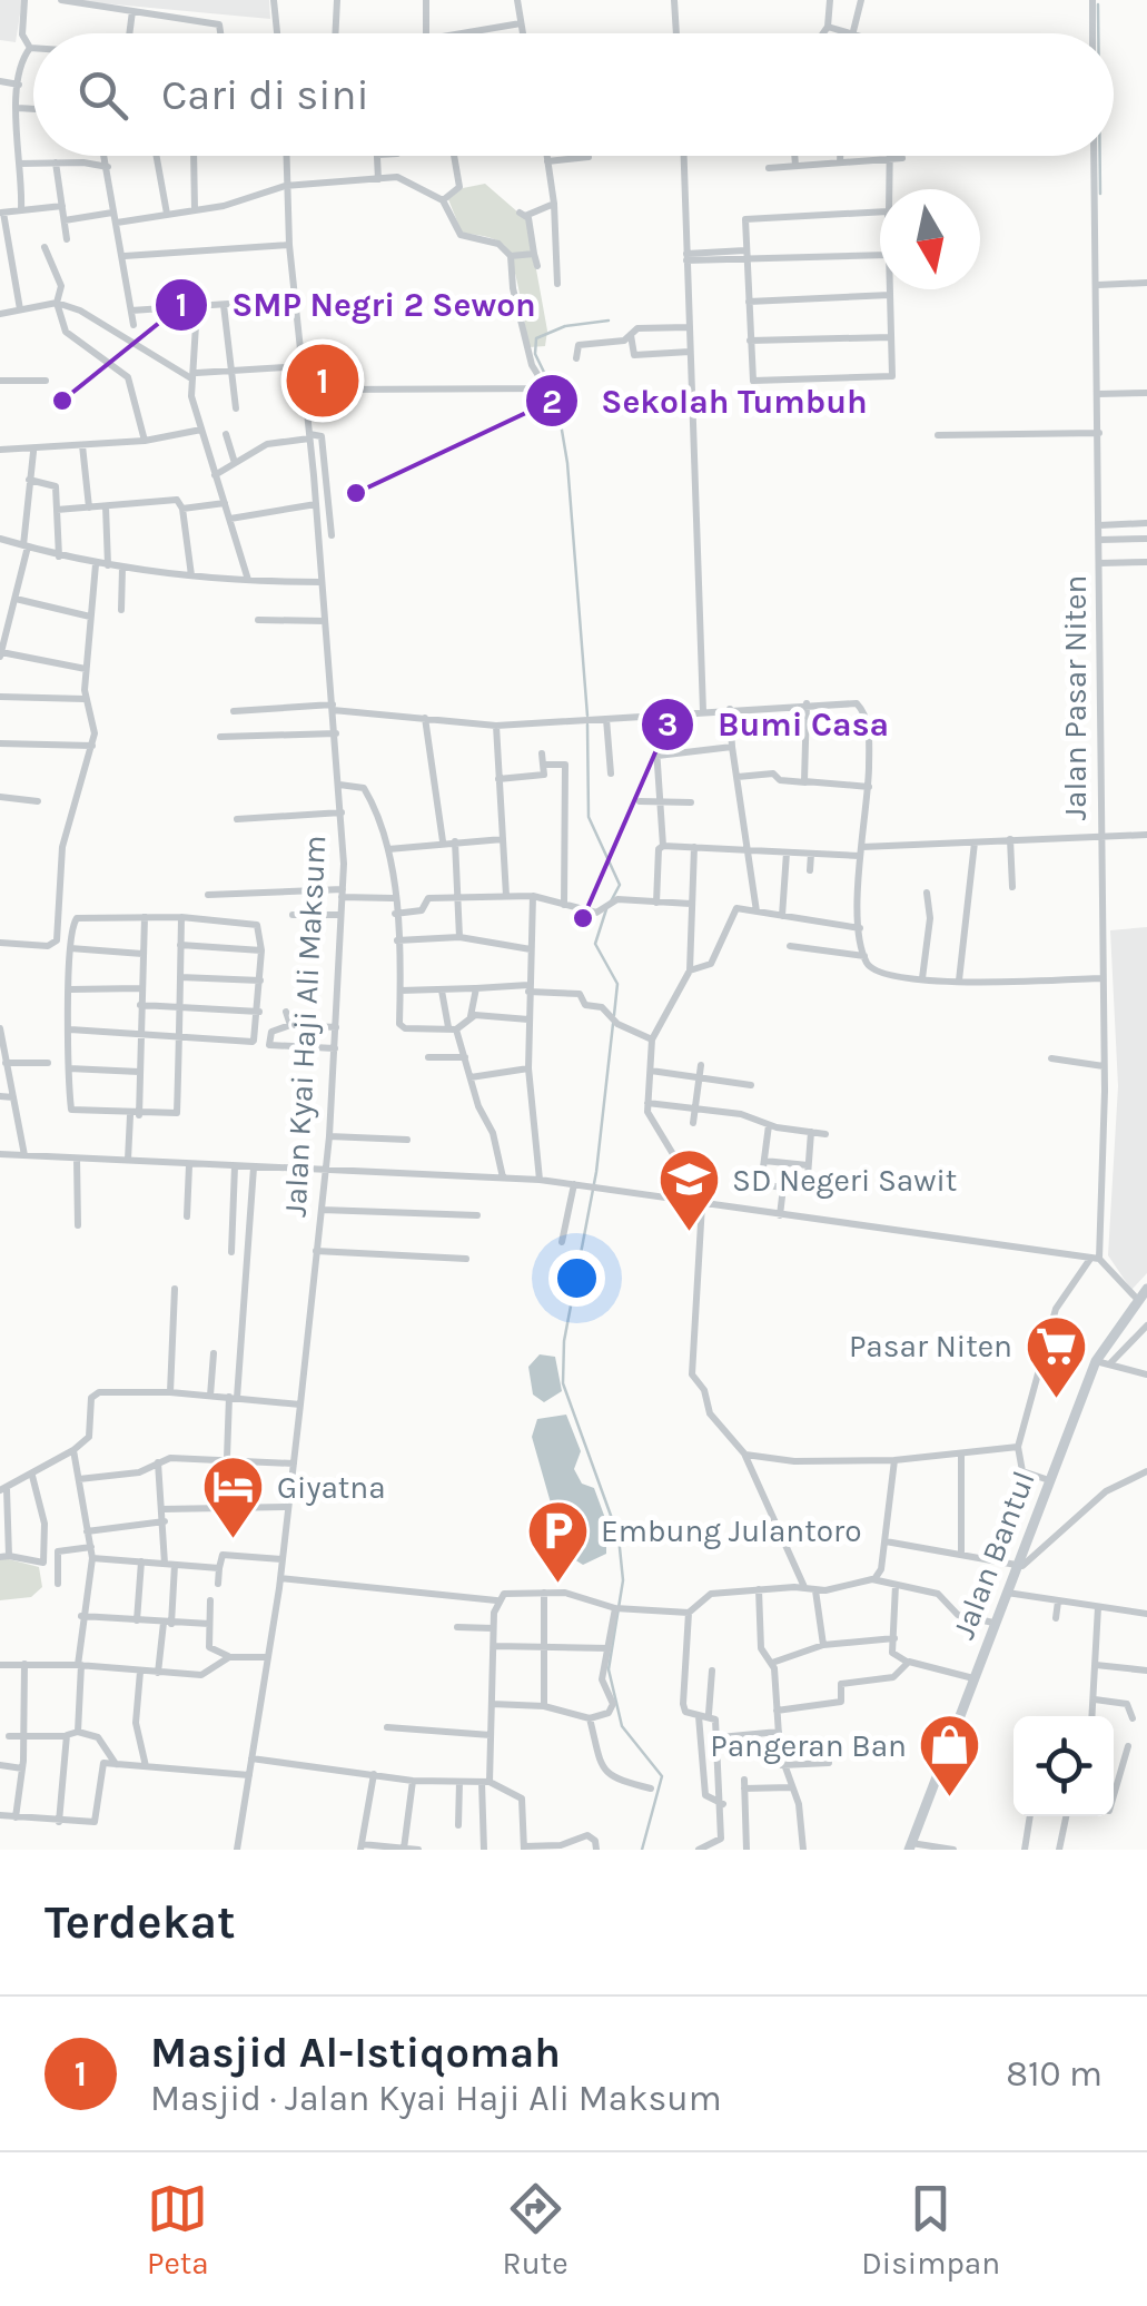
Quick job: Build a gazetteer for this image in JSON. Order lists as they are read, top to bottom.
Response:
{
  "streets": {
    "main road": ["Jalan Bantul"],
    "street": ["Jalan Pasar Niten", "Jalan Kyai Haji Ali Maksum"]
  },
  "places": {
    "other": ["SMP Negri 2 Sewon", "Sekolah Tumbuh", "Bumi Casa"],
    "school or university": ["SD Negeri Sawit"],
    "supermarket": ["Pasar Niten"],
    "hotel": ["Giyatna"],
    "parking": ["Embung Julantoro"],
    "shop": ["Pangeran Ban"]
  },
  "north": "bottom",
  "page": {
    "search": "Cari di sini",
    "pins": "1",
    "heading": "Terdekat",
    "list": [
      {
        "mark": "1",
        "name": "Masjid Al-Istiqomah",
        "note": "Masjid · Jalan Kyai Haji Ali Maksum",
        "value": "810 m"
      }
    ],
    "nav": ["Peta", "Rute", "Disimpan"]
  }
}
